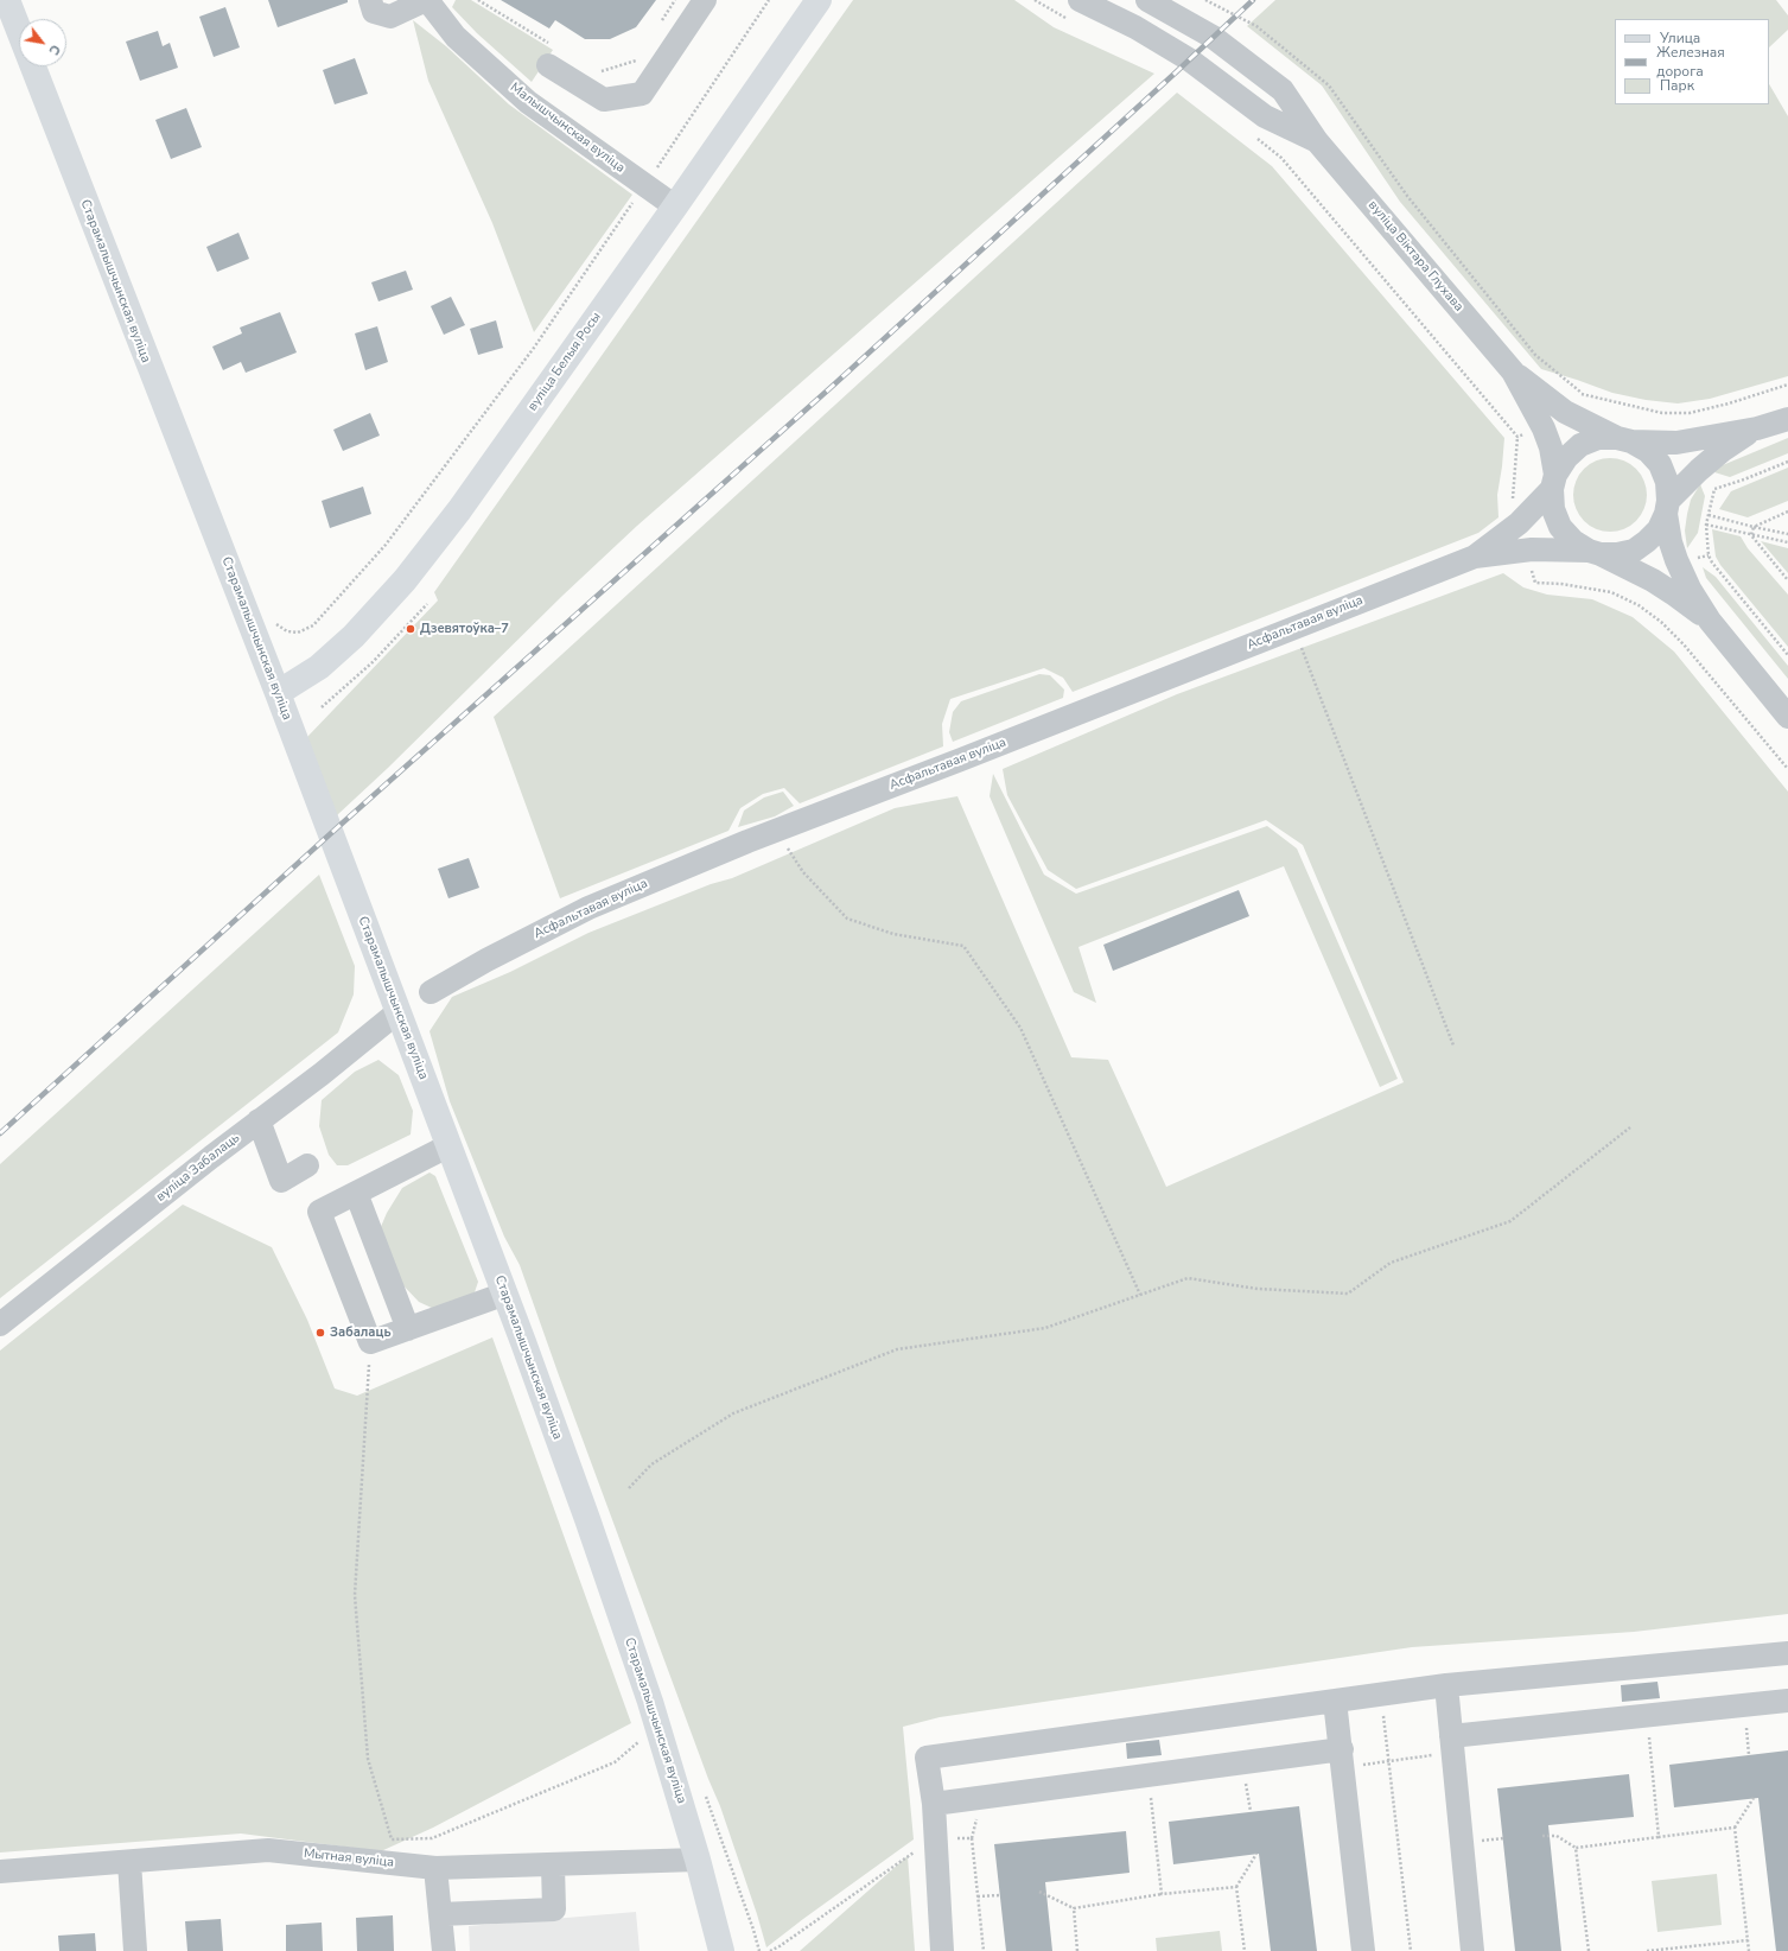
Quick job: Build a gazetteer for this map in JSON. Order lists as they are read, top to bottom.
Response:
{
  "streets": {
    "main road": ["Старамалышчынская вуліца", "вуліца Белыя Росы"],
    "street": [
      "Малышчынская вуліца",
      "вуліца Віктара Глухава",
      "Асфальтавая вуліца",
      "вуліца Забалаць",
      "Мытная вуліца"
    ]
  },
  "crossings": [
    ["Малышчынская вуліца", "вуліца Белыя Росы"],
    ["Старамалышчынская вуліца", "вуліца Белыя Росы"],
    ["Старамалышчынская вуліца", "вуліца Забалаць"],
    ["Старамалышчынская вуліца", "Мытная вуліца"]
  ],
  "places": ["Дзевятоўка–7", "Забалаць"],
  "legend": ["Улица", "Железная дорога", "Парк"],
  "north": "bottom right"
}
